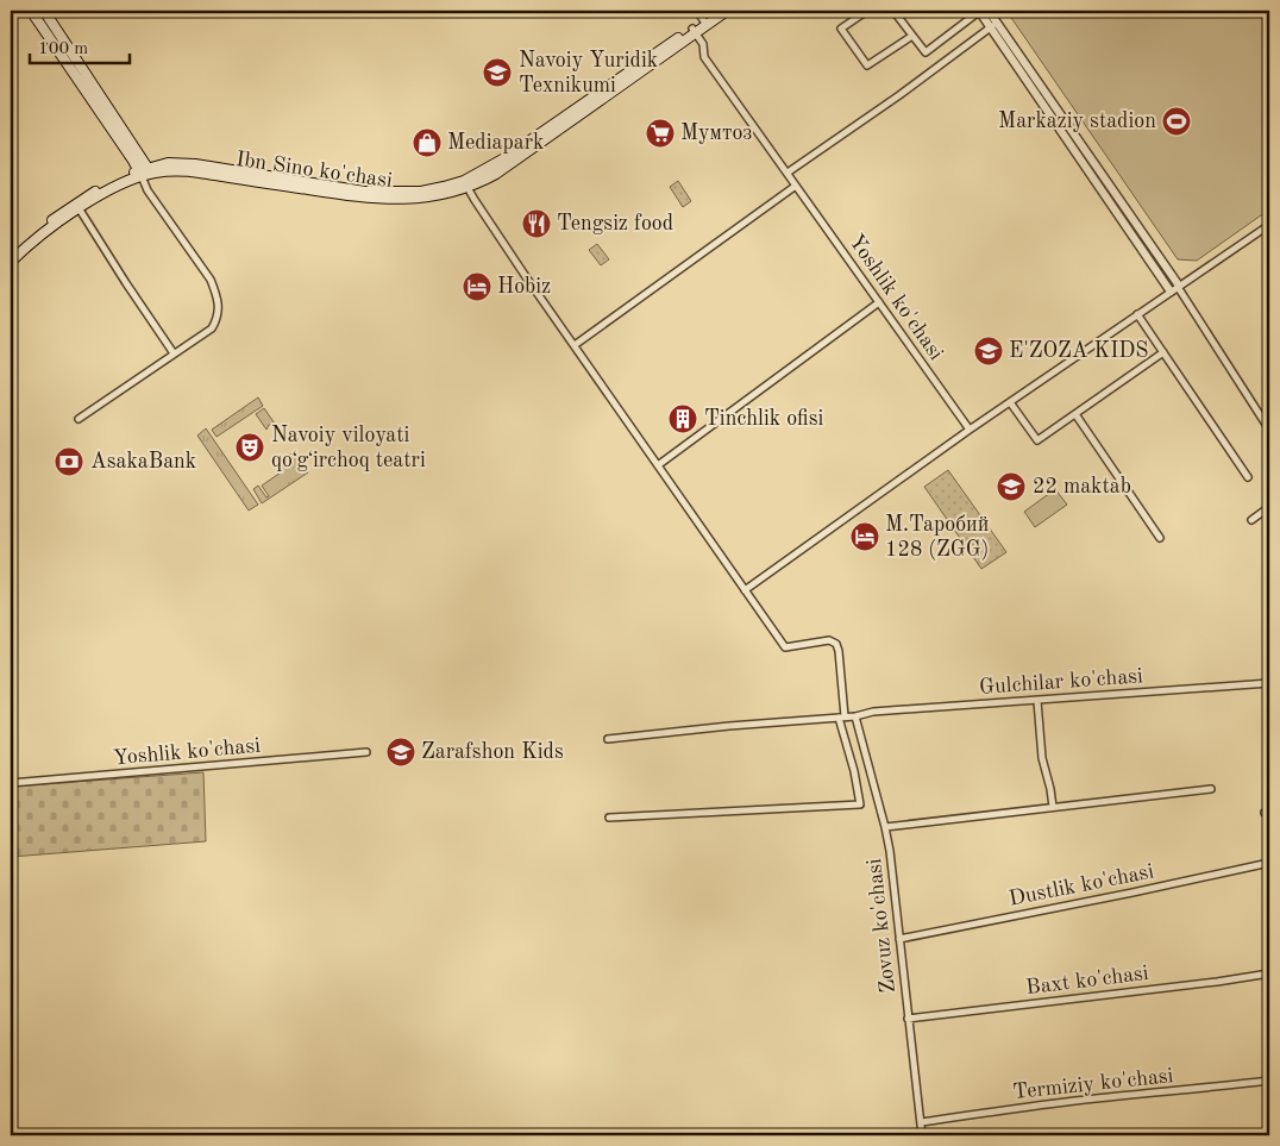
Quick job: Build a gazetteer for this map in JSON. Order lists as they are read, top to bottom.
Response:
{
  "streets": {
    "street": [
      "Yoshlik ko'chasi",
      "Gulchilar ko'chasi",
      "Dustlik ko'chasi",
      "Zovuz ko'chasi",
      "Baxt ko'chasi",
      "Termiziy ko'chasi"
    ]
  },
  "crossings": [
    ["Gulchilar ko'chasi", "Zovuz ko'chasi"],
    ["Dustlik ko'chasi", "Zovuz ko'chasi"],
    ["Zovuz ko'chasi", "Baxt ko'chasi"],
    ["Zovuz ko'chasi", "Termiziy ko'chasi"]
  ],
  "places": {
    "school or university": [
      "Navoiy Yuridik Texnikumi",
      "E'ZOZA KIDS",
      "22 maktab",
      "Zarafshon Kids"
    ],
    "sports": ["Markaziy stadion"],
    "supermarket": ["Мумтоз"],
    "shop": ["Mediapark"],
    "restaurant": ["Tengsiz food"],
    "hotel": ["Hobiz", "М.Таробий 128 (ZGG)"],
    "building": ["Tinchlik ofisi"],
    "theatre": ["Navoiy viloyati qoʻgʻirchoq teatri"],
    "bank": ["AsakaBank"]
  },
  "scale_bar": "100 m"
}
